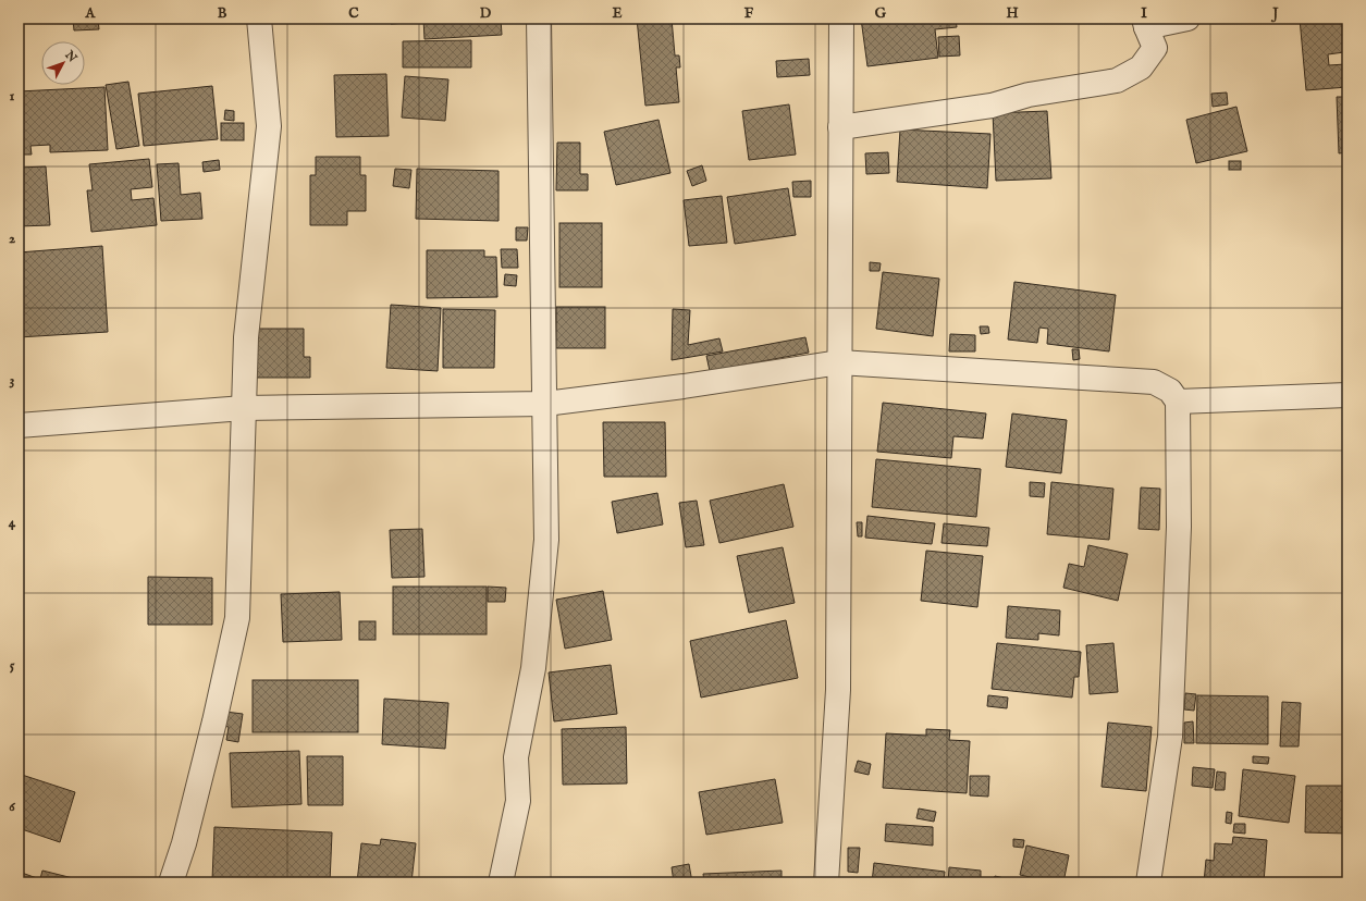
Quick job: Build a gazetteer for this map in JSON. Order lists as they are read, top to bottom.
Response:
{
  "north": "top right",
  "grid": {
    "columns": [
      "A",
      "B",
      "C",
      "D",
      "E",
      "F",
      "G",
      "H",
      "I",
      "J"
    ],
    "rows": [
      "1",
      "2",
      "3",
      "4",
      "5",
      "6"
    ]
  }
}
